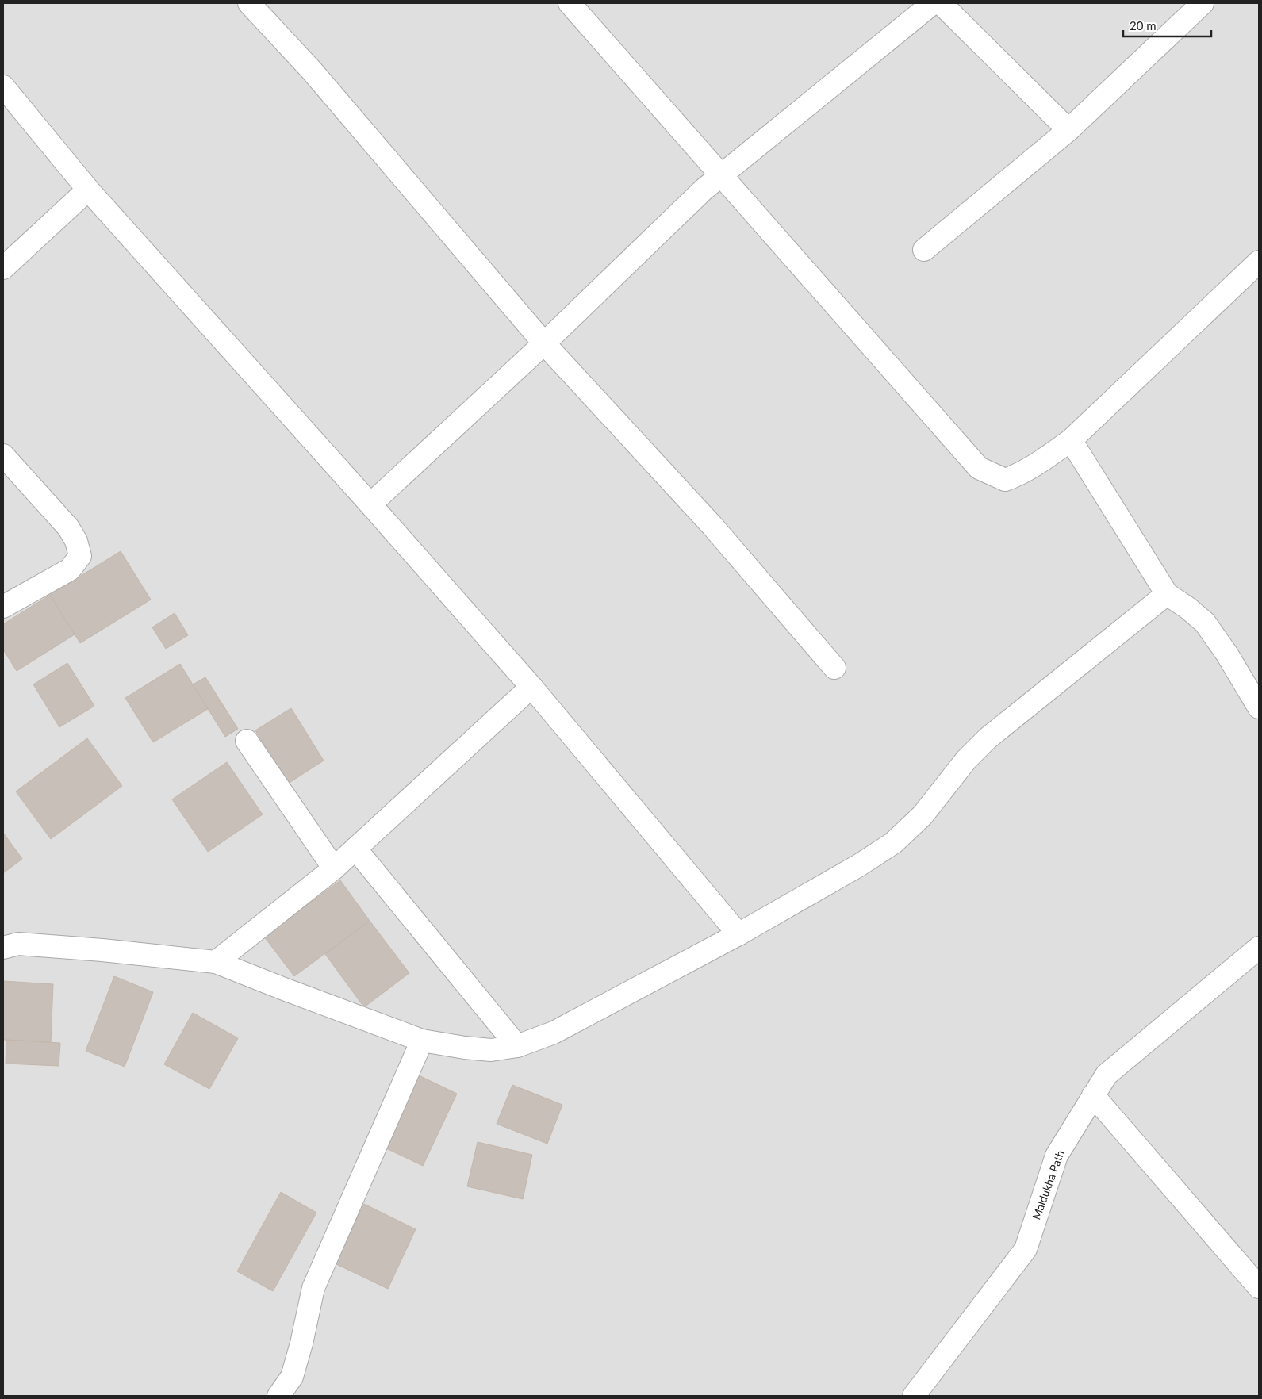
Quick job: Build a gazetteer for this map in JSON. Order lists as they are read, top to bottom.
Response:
{
  "streets": {
    "street": ["Maldukha Path"]
  },
  "scale_bar": "20 m"
}
